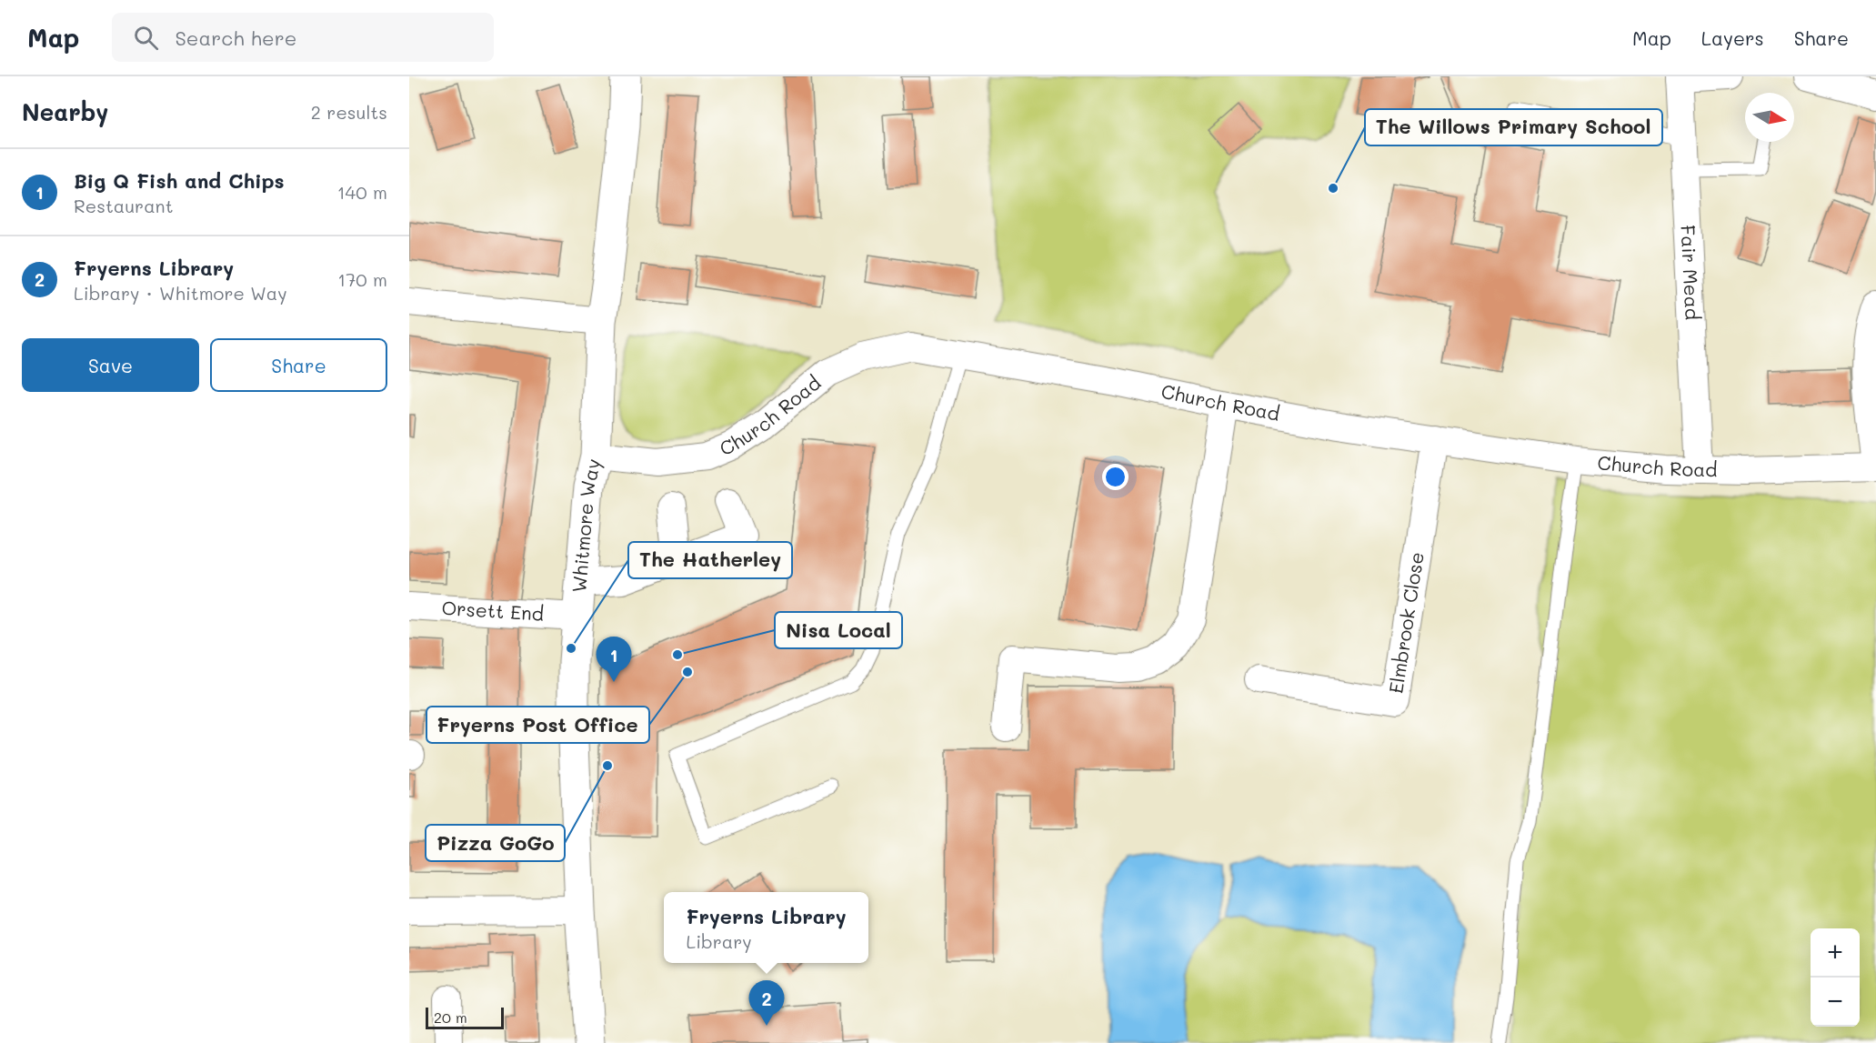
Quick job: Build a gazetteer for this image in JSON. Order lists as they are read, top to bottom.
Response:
{
  "streets": {
    "street": [
      "Fair Mead",
      "Church Road",
      "Whitmore Way",
      "Orsett End",
      "Elmbrook Close"
    ]
  },
  "crossings": [
    ["Fair Mead", "Church Road"],
    ["Church Road", "Whitmore Way"],
    ["Church Road", "Elmbrook Close"],
    ["Whitmore Way", "Orsett End"]
  ],
  "places": [
    "The Willows Primary School",
    "The Hatherley",
    "Nisa Local",
    "Fryerns Post Office",
    "Pizza GoGo"
  ],
  "scale_bar": "20 m",
  "north": "right",
  "page": {
    "header": "Map",
    "search": "Search here",
    "nav": ["Map", "Layers", "Share"],
    "heading": ["Nearby", "2 results"],
    "list": [
      {
        "mark": "1",
        "name": "Big Q Fish and Chips",
        "note": "Restaurant",
        "value": "140 m"
      },
      {
        "mark": "2",
        "name": "Fryerns Library",
        "note": "Library · Whitmore Way",
        "value": "170 m"
      }
    ],
    "buttons": ["Save", "Share"],
    "pins": ["1", "2"],
    "popup": ["Fryerns Library", "Library"],
    "map_buttons": ["+", "−"],
    "scale": "20 m"
  }
}
